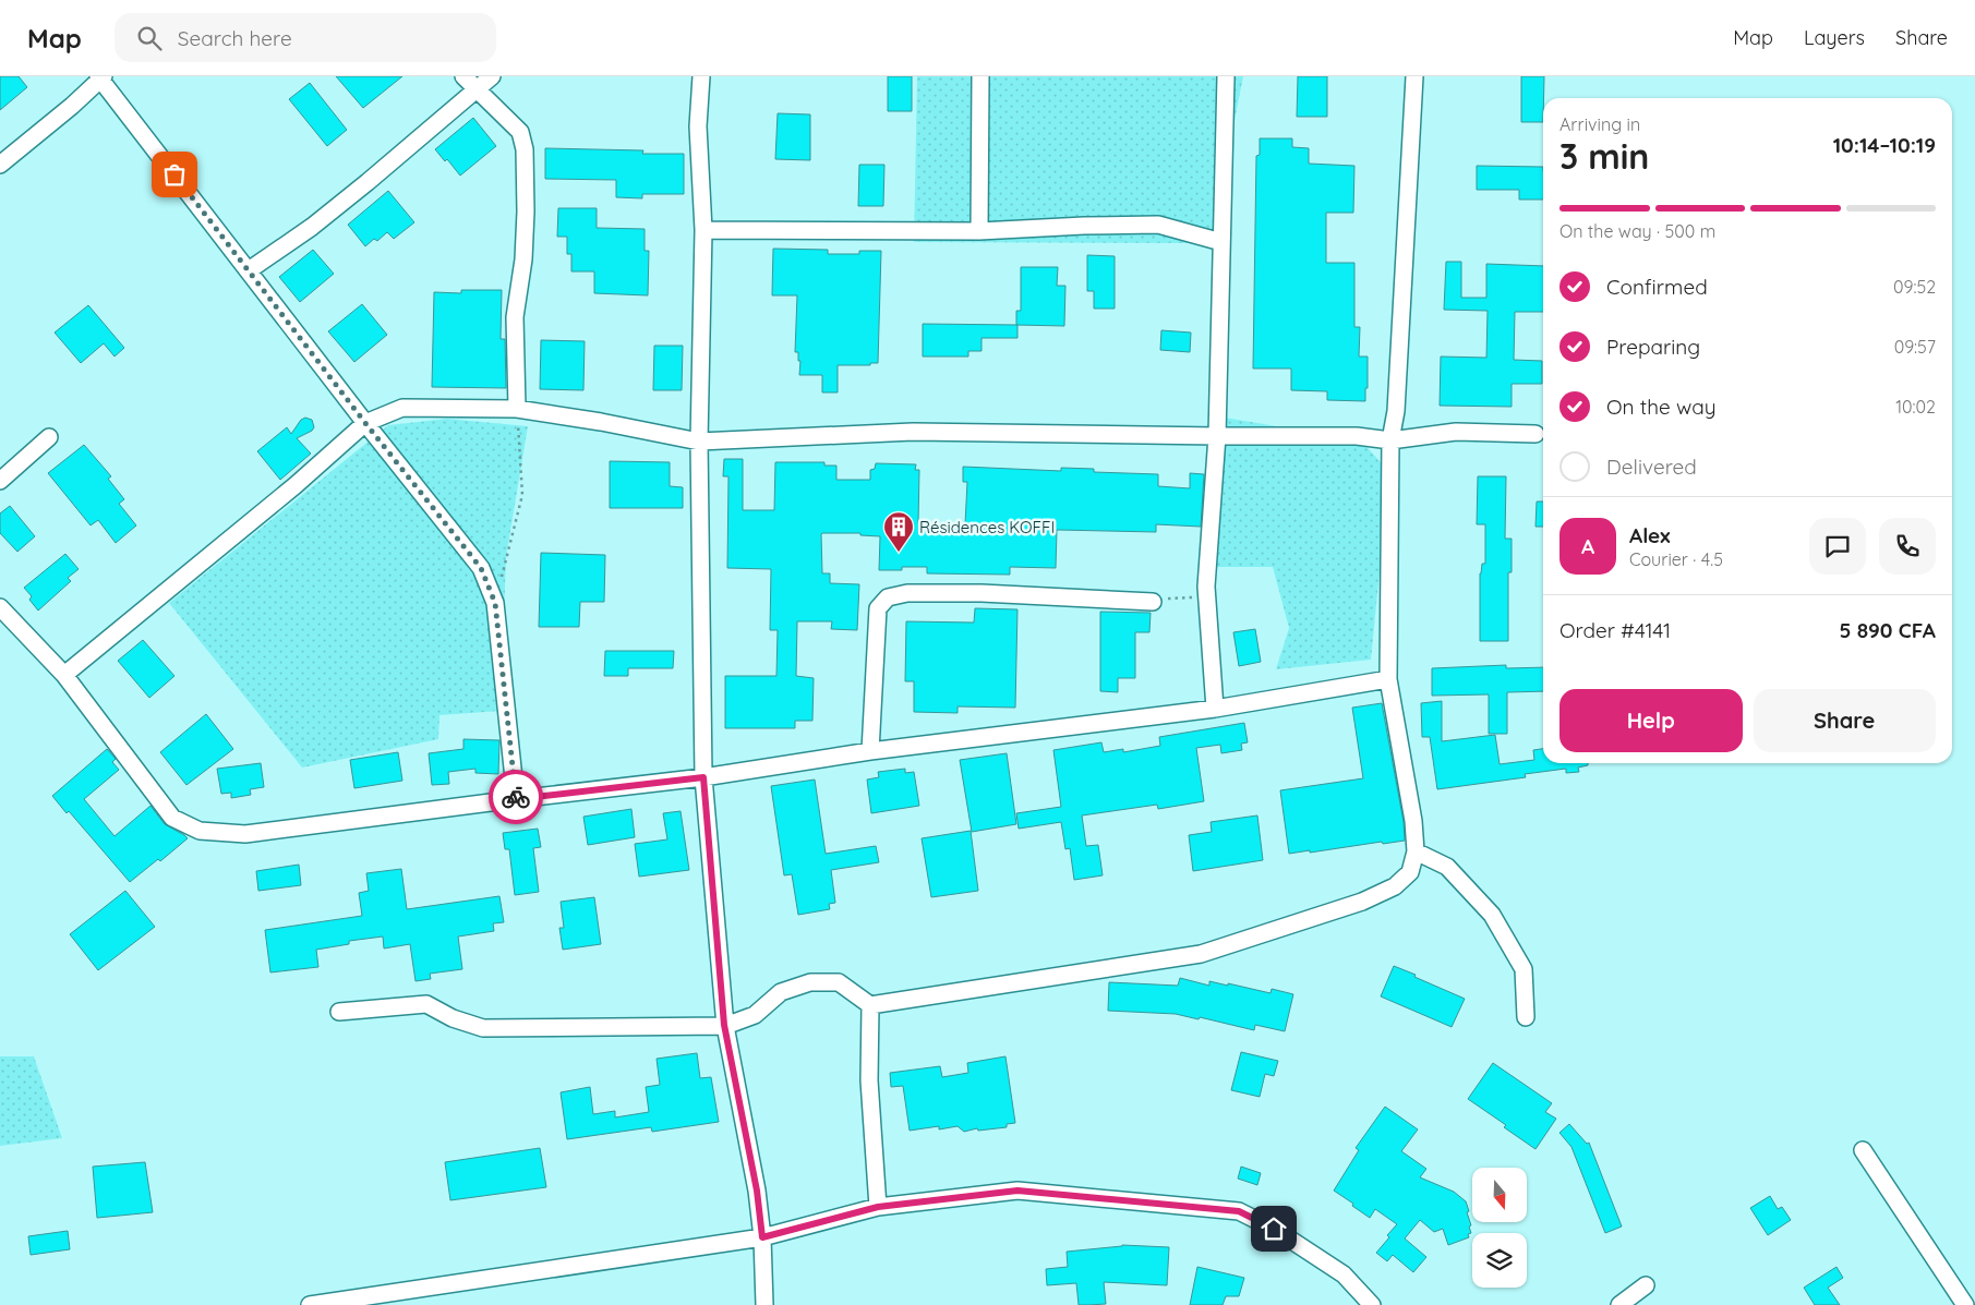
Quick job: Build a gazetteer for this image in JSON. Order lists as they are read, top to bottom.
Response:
{
  "places": {
    "building": ["Résidences KOFFI"]
  },
  "north": "bottom",
  "page": {
    "header": "Map",
    "search": "Search here",
    "nav": ["Map", "Layers", "Share"],
    "heading": ["3 min", "Arriving in", "10:14–10:19"],
    "panel": [
      "Alex",
      "Courier · 4.5",
      "Order #4141",
      "5 890 CFA"
    ],
    "bar": "On the way · 500 m",
    "list": [
      ["Confirmed", "09:52"],
      ["Preparing", "09:57"],
      ["On the way", "10:02"],
      "Delivered"
    ],
    "round": "A",
    "buttons": ["Help", "Share"]
  }
}
